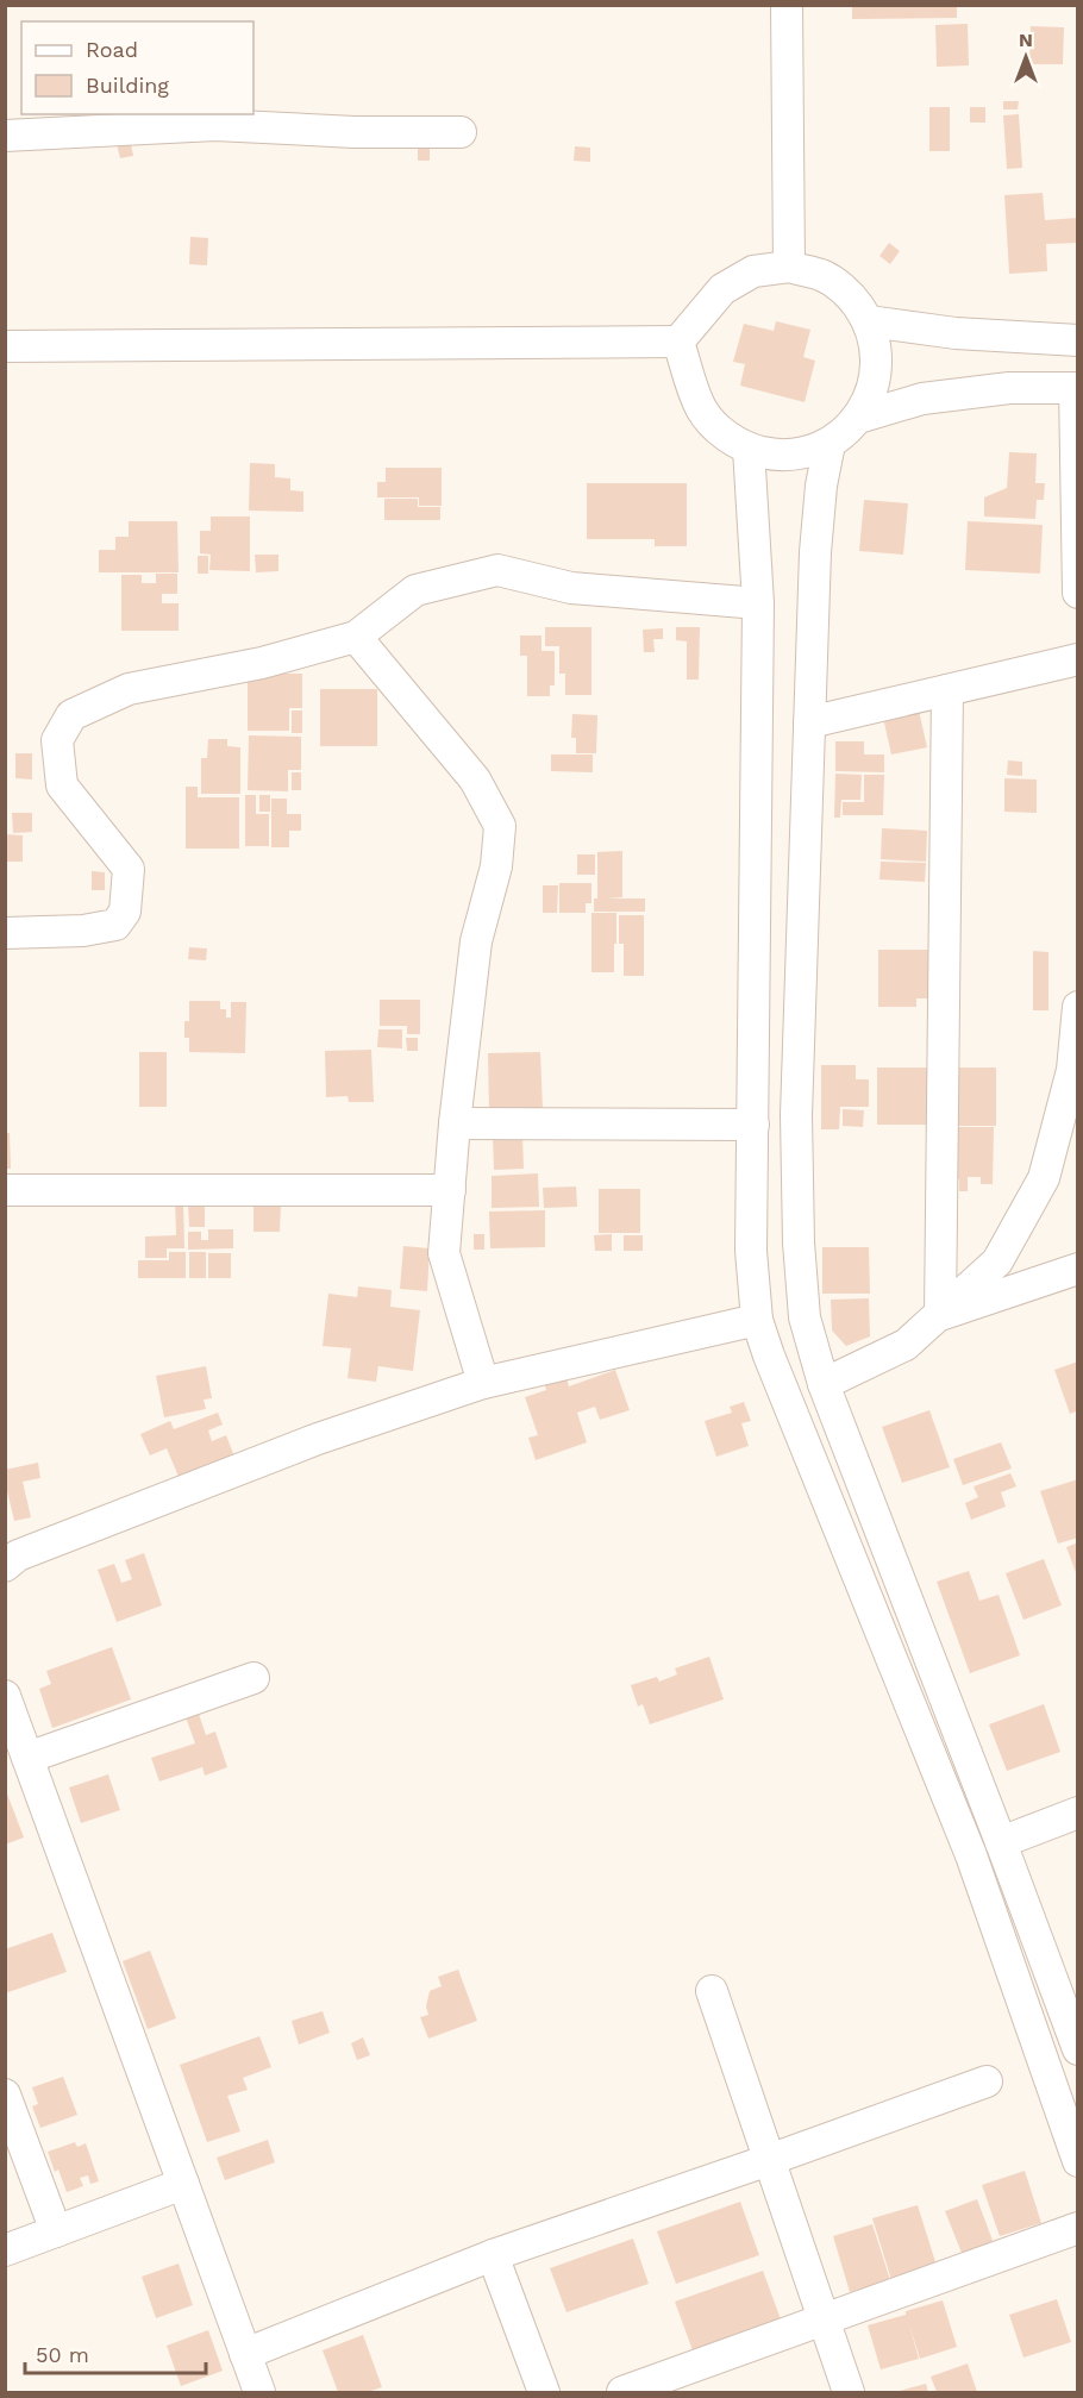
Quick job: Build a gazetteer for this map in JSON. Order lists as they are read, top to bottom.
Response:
{
  "legend": ["Road", "Building"],
  "scale_bar": "50 m",
  "north": "top"
}
